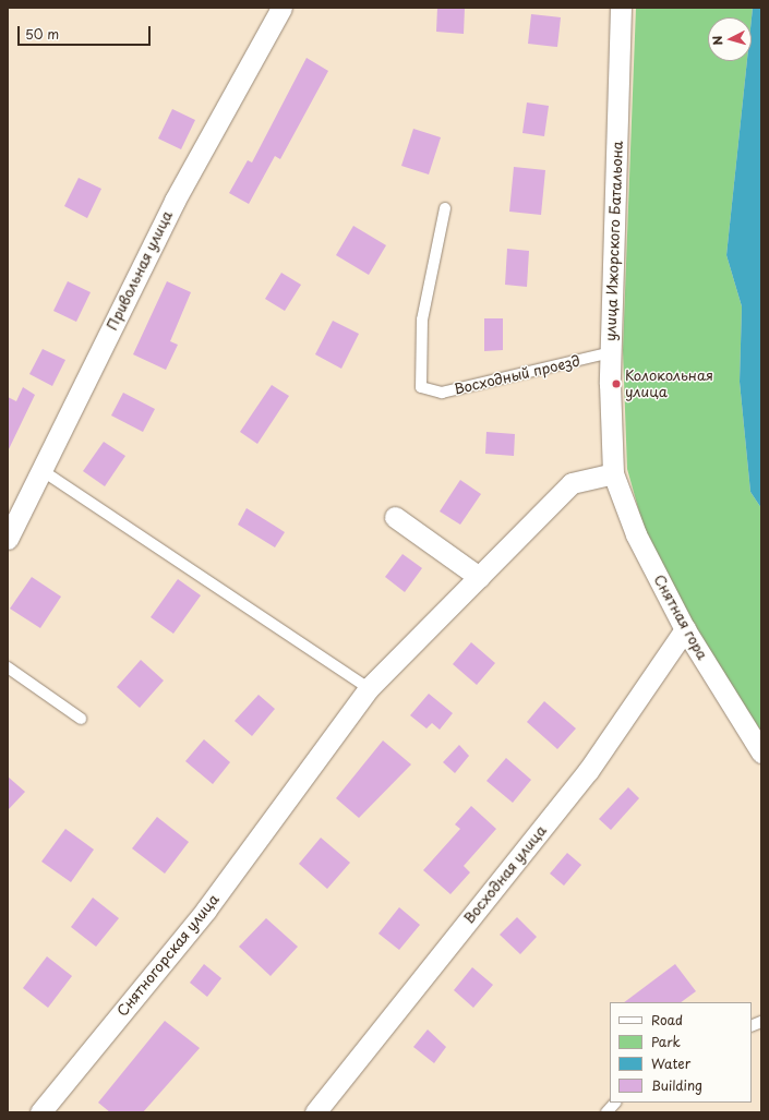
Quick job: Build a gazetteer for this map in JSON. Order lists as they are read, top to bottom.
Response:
{
  "streets": {
    "street": [
      "улица Ижорского Батальона",
      "Привольная улица",
      "Снятная гора",
      "Восходная улица",
      "Снятногорская улица"
    ],
    "lane": ["Восходный проезд"]
  },
  "crossings": [
    ["улица Ижорского Батальона", "Восходный проезд"],
    ["улица Ижорского Батальона", "Снятная гора"],
    ["Снятная гора", "Восходная улица"]
  ],
  "places": ["Колокольная улица"],
  "legend": [
    "Road",
    "Park",
    "Water",
    "Building"
  ],
  "scale_bar": "50 m",
  "north": "left"
}
